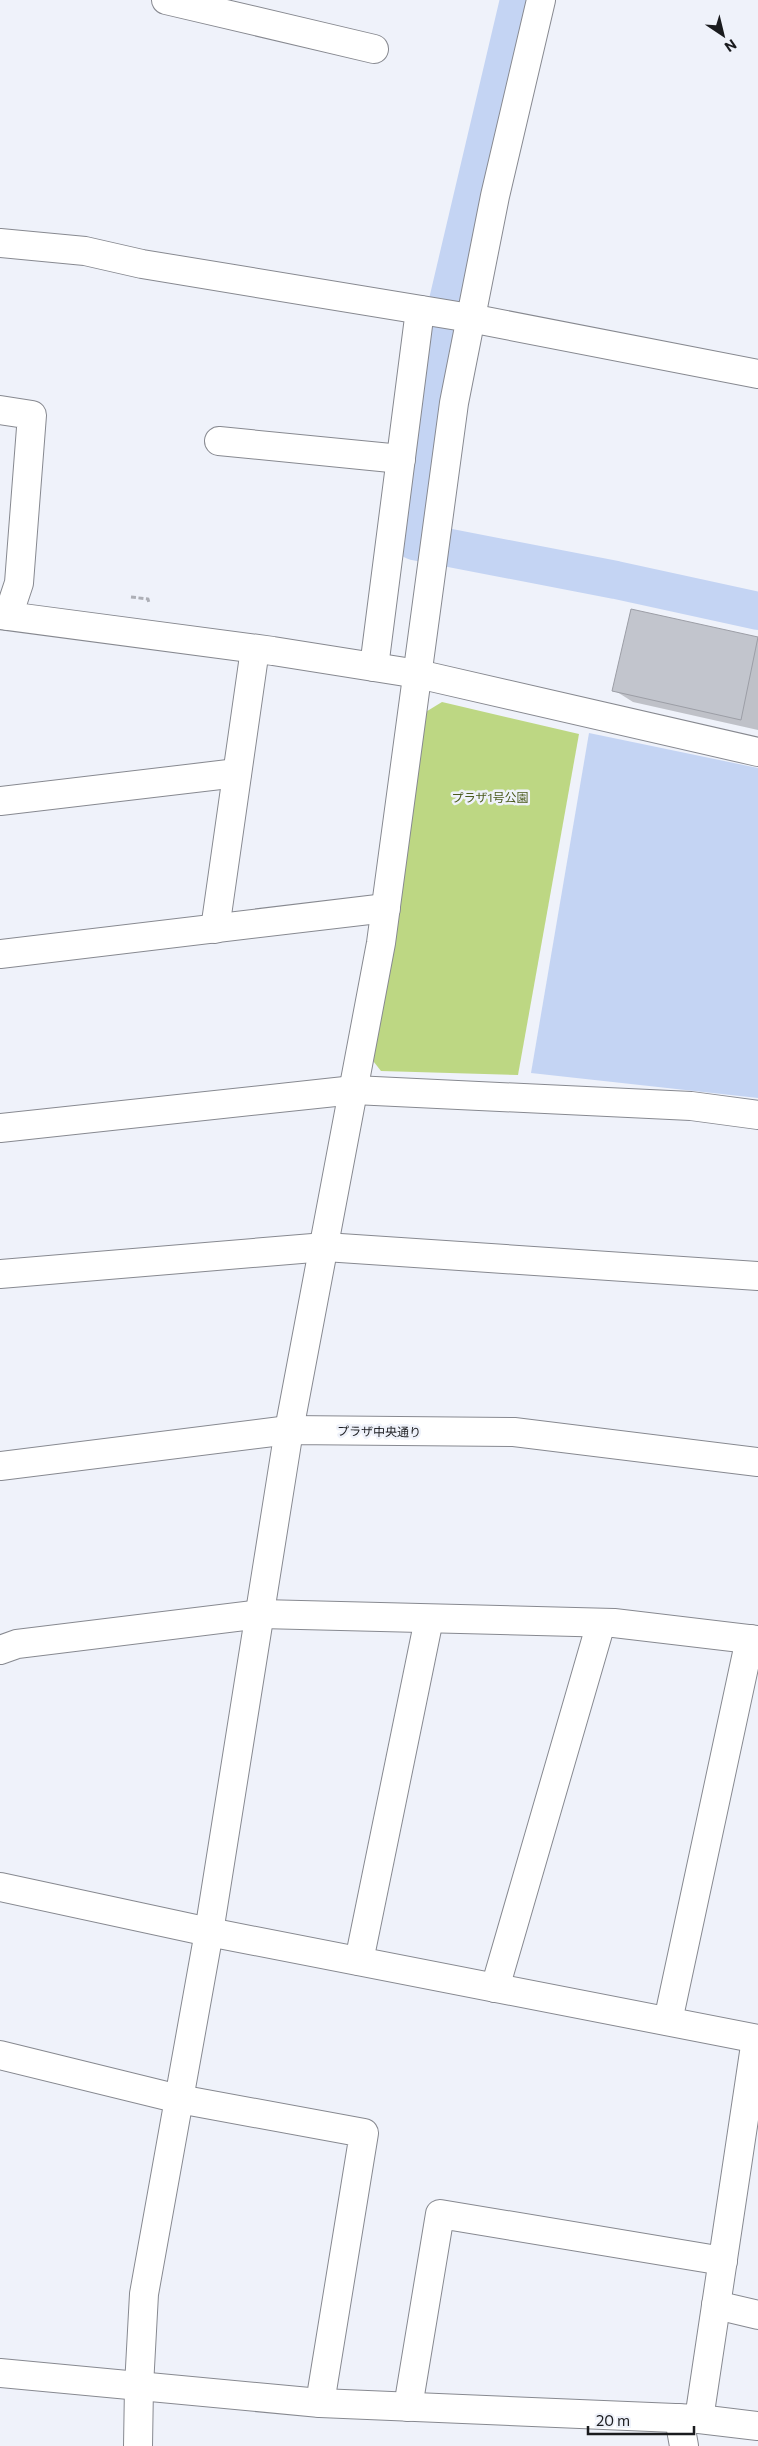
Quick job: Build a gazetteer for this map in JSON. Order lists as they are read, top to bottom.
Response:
{
  "streets": {
    "street": ["プラザ中央通り"]
  },
  "parks": ["プラザ1号公園"],
  "scale_bar": "20 m",
  "north": "bottom right"
}
